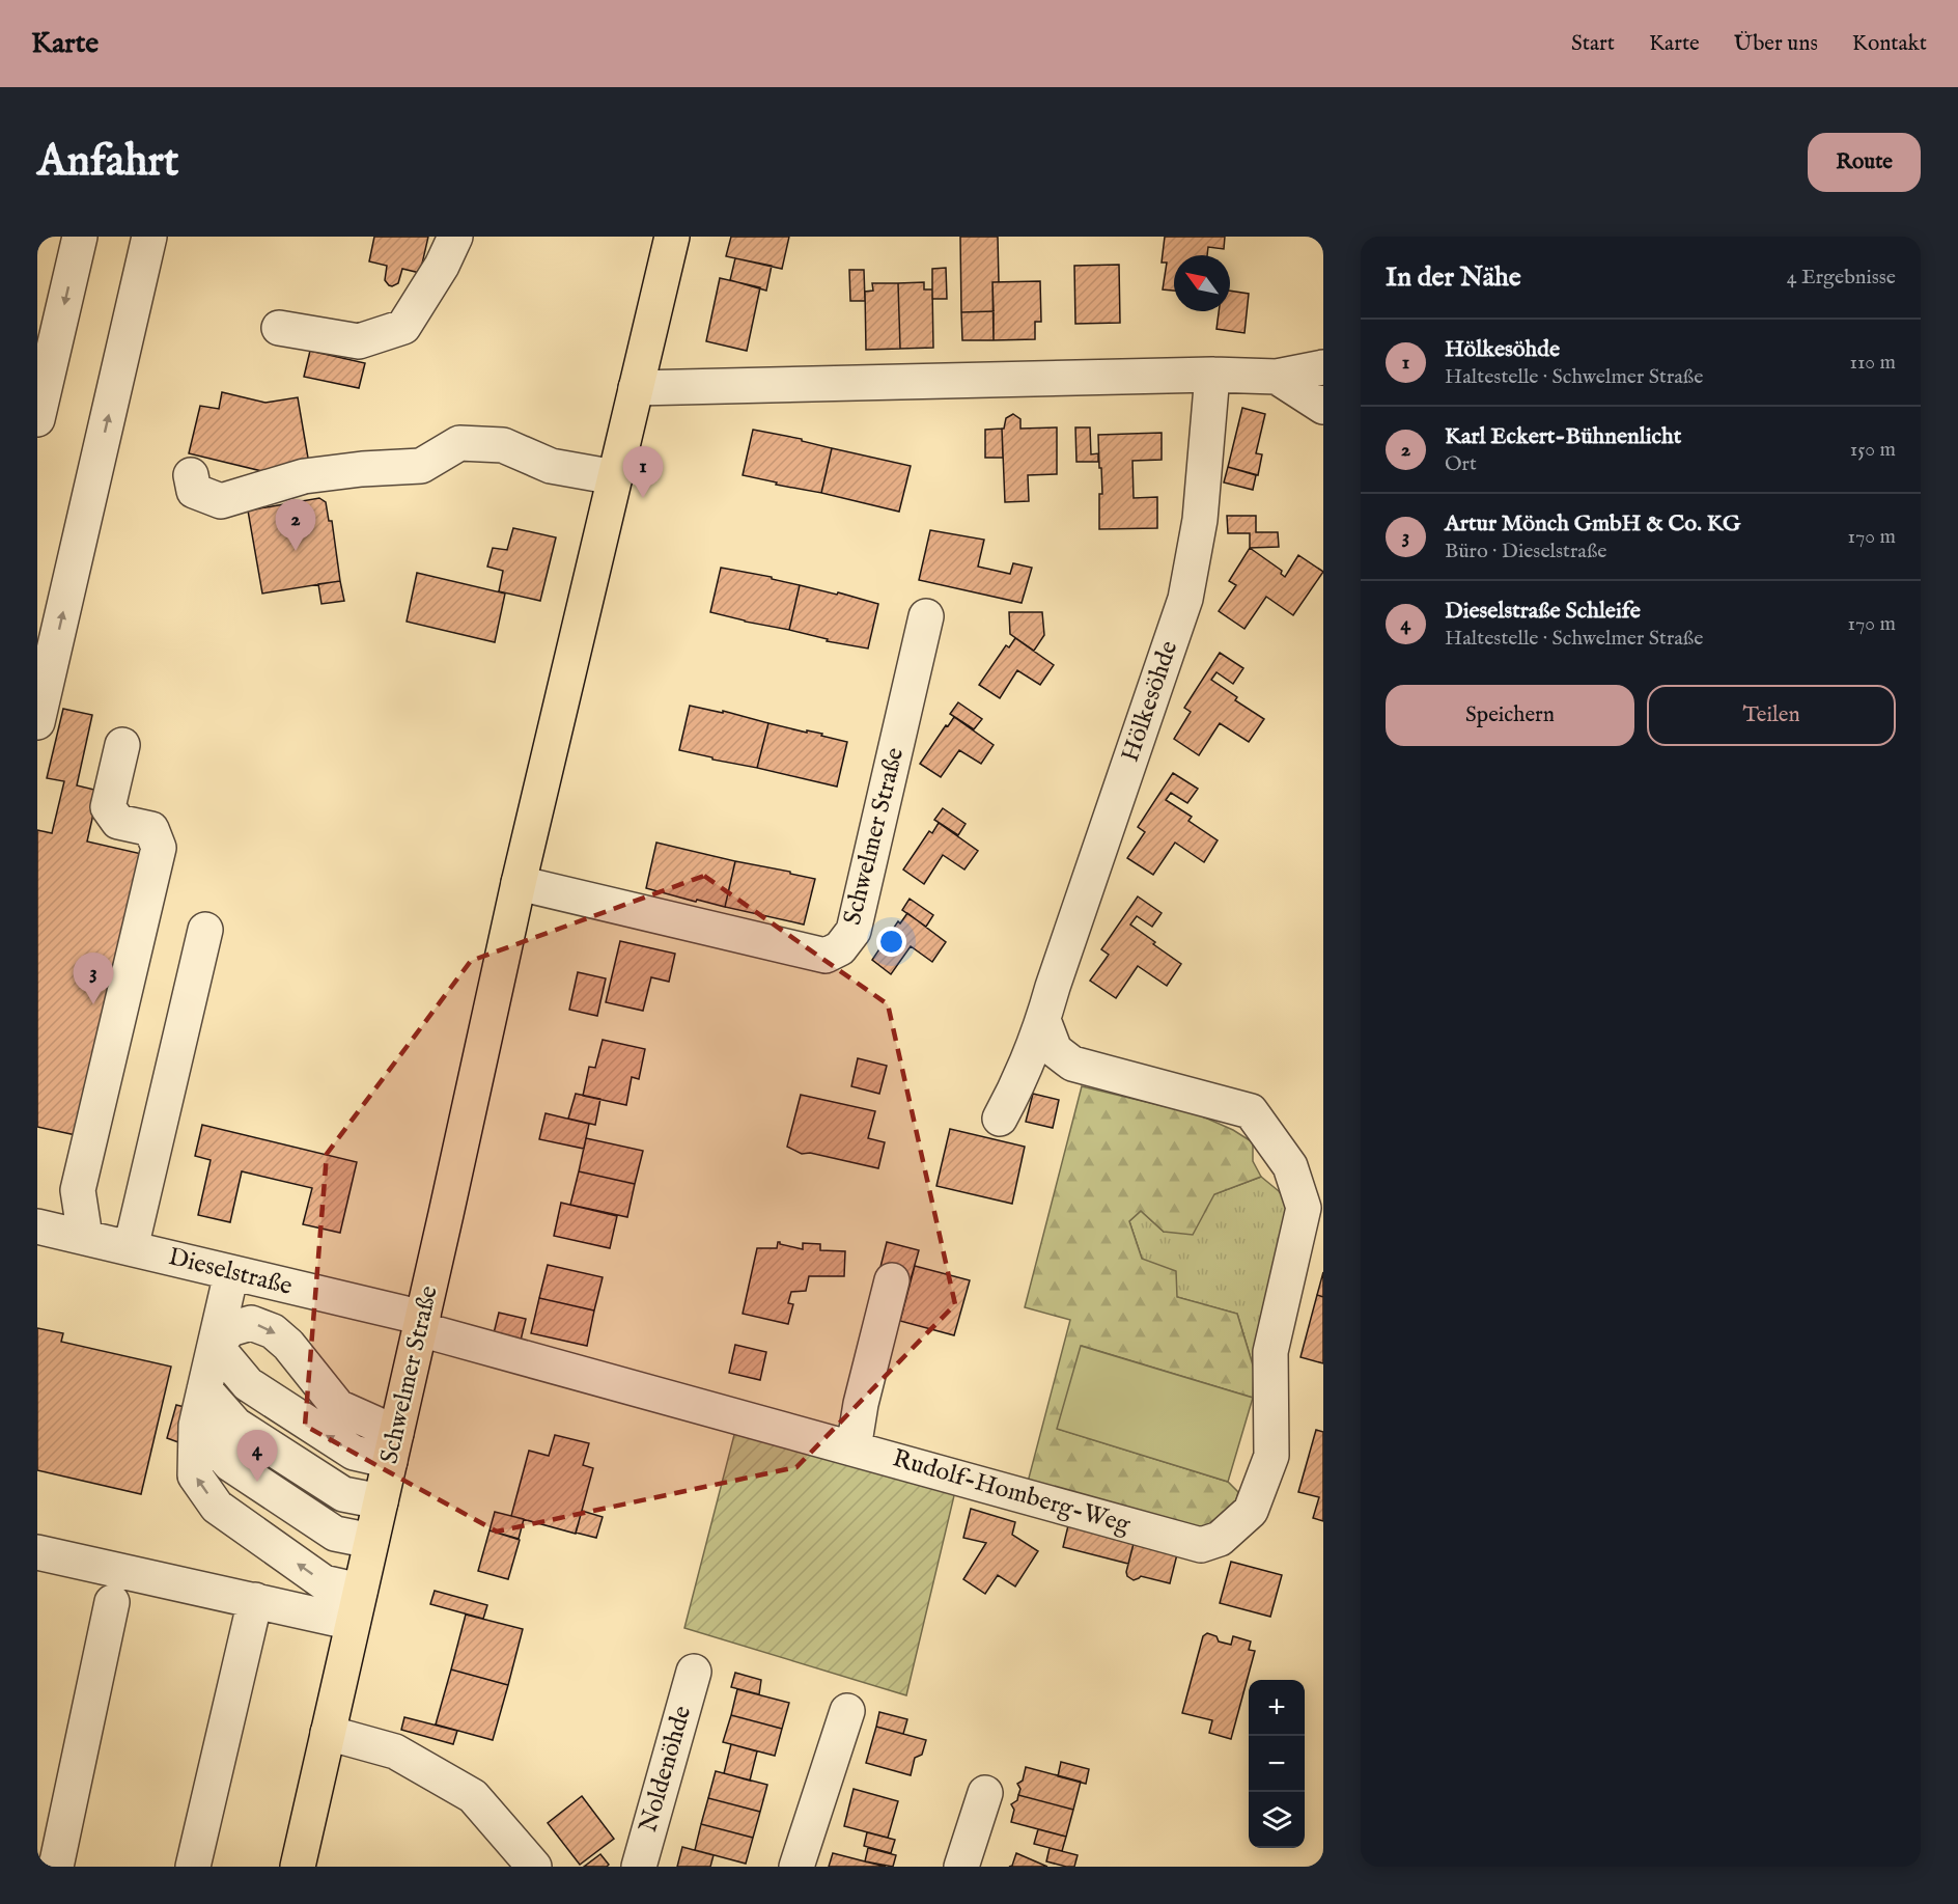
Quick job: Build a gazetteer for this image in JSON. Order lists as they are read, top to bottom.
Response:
{
  "streets": {
    "main road": ["Schwelmer Straße"],
    "street": [
      "Hölkesöhde",
      "Dieselstraße",
      "Rudolf-Homberg-Weg",
      "Noldenöhde"
    ]
  },
  "crossings": [
    ["Hölkesöhde", "Rudolf-Homberg-Weg"],
    ["Schwelmer Straße", "Dieselstraße"],
    ["Schwelmer Straße", "Rudolf-Homberg-Weg"],
    ["Dieselstraße", "Rudolf-Homberg-Weg"]
  ],
  "north": "top left",
  "page": {
    "header": "Karte",
    "nav": [
      "Start",
      "Karte",
      "Über uns",
      "Kontakt"
    ],
    "buttons": [
      "Route",
      ["Speichern", "Teilen"]
    ],
    "title": "Anfahrt",
    "heading": ["In der Nähe", "4 Ergebnisse"],
    "list": [
      {
        "mark": "1",
        "name": "Hölkesöhde",
        "note": "Haltestelle · Schwelmer Straße",
        "value": "110 m"
      },
      {
        "mark": "2",
        "name": "Karl Eckert-Bühnenlicht",
        "note": "Ort",
        "value": "150 m"
      },
      {
        "mark": "3",
        "name": "Artur Mönch GmbH & Co. KG",
        "note": "Büro · Dieselstraße",
        "value": "170 m"
      },
      {
        "mark": "4",
        "name": "Dieselstraße Schleife",
        "note": "Haltestelle · Schwelmer Straße",
        "value": "170 m"
      }
    ],
    "pins": [
      "1",
      "2",
      "3",
      "4"
    ],
    "map_buttons": ["+", "−"]
  }
}
